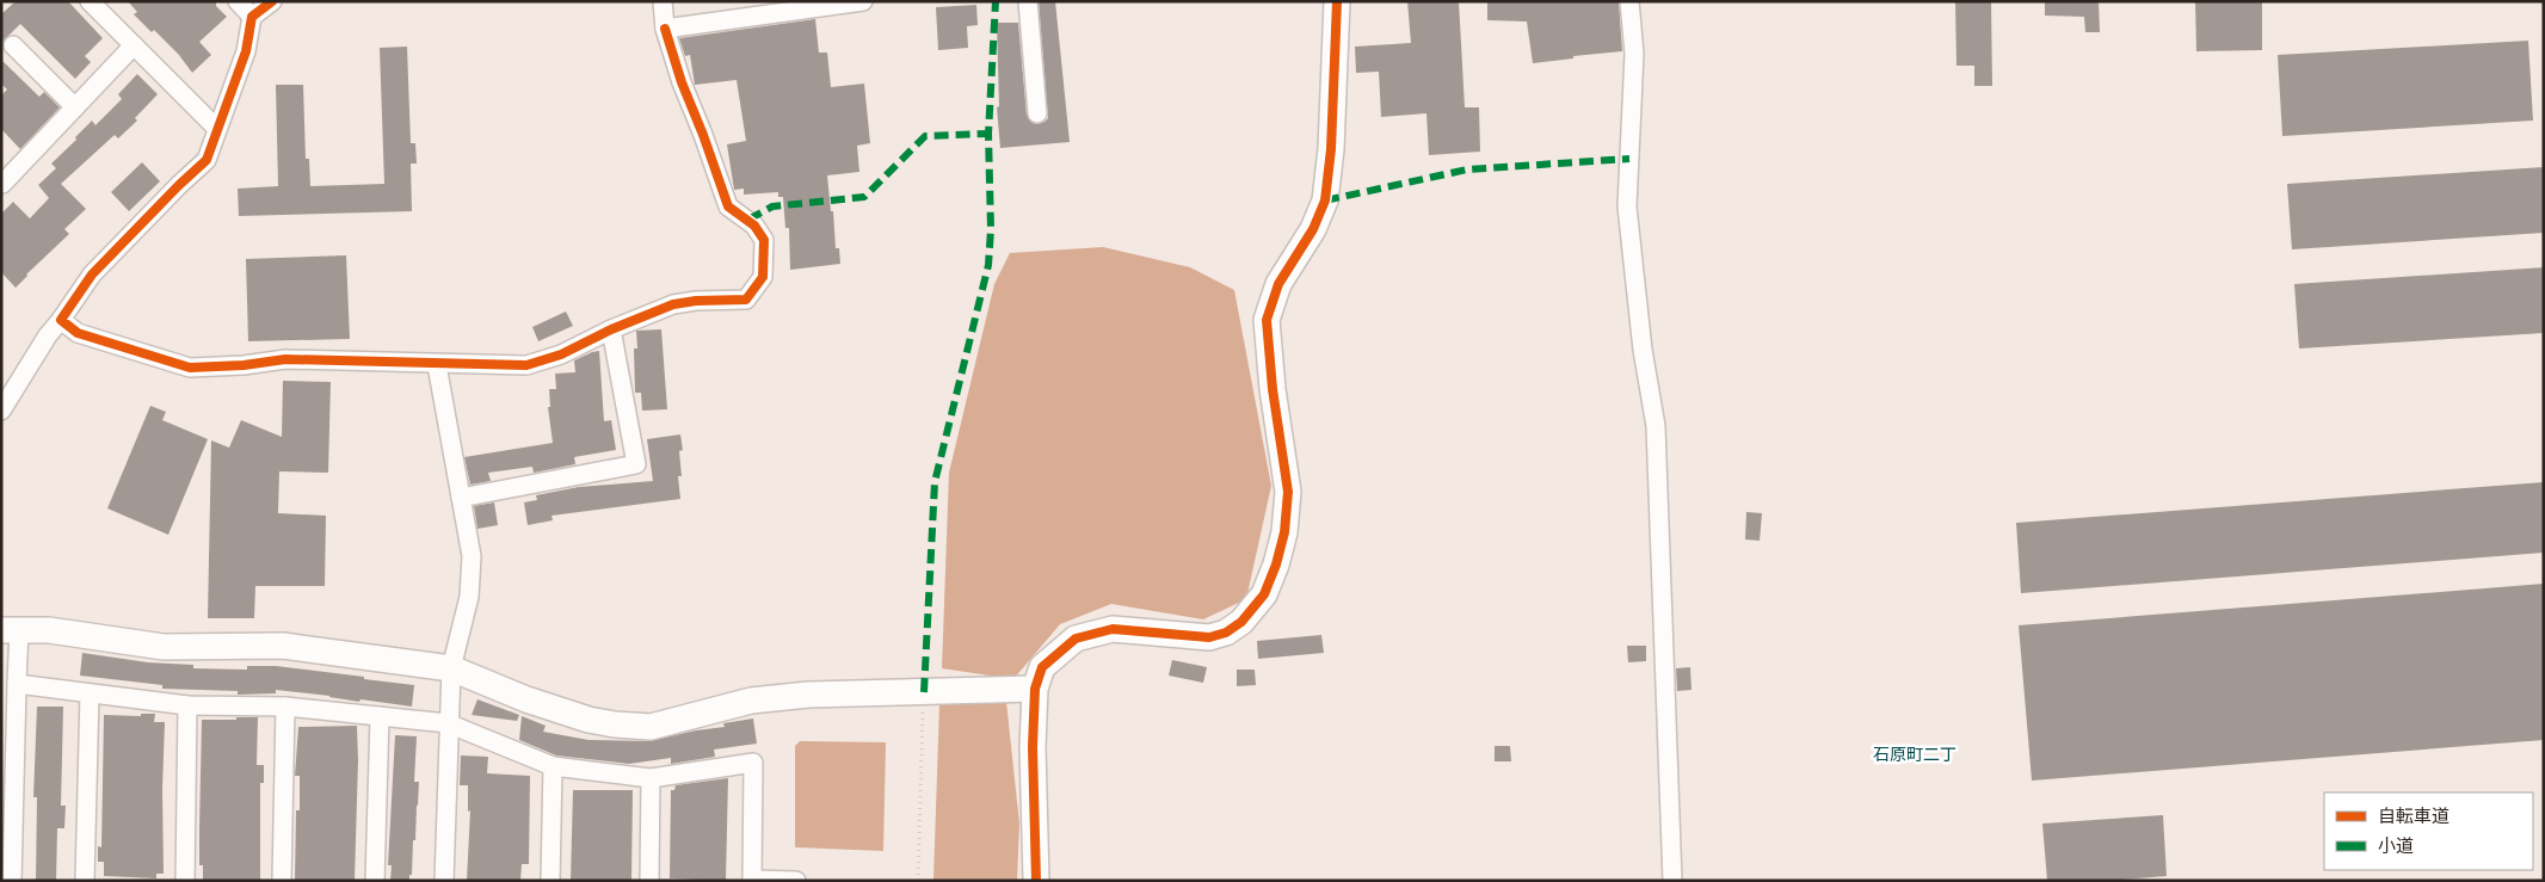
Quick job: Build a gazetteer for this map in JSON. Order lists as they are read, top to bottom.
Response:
{
  "districts": ["石原町二丁"],
  "legend": ["自転車道", "小道"]
}
